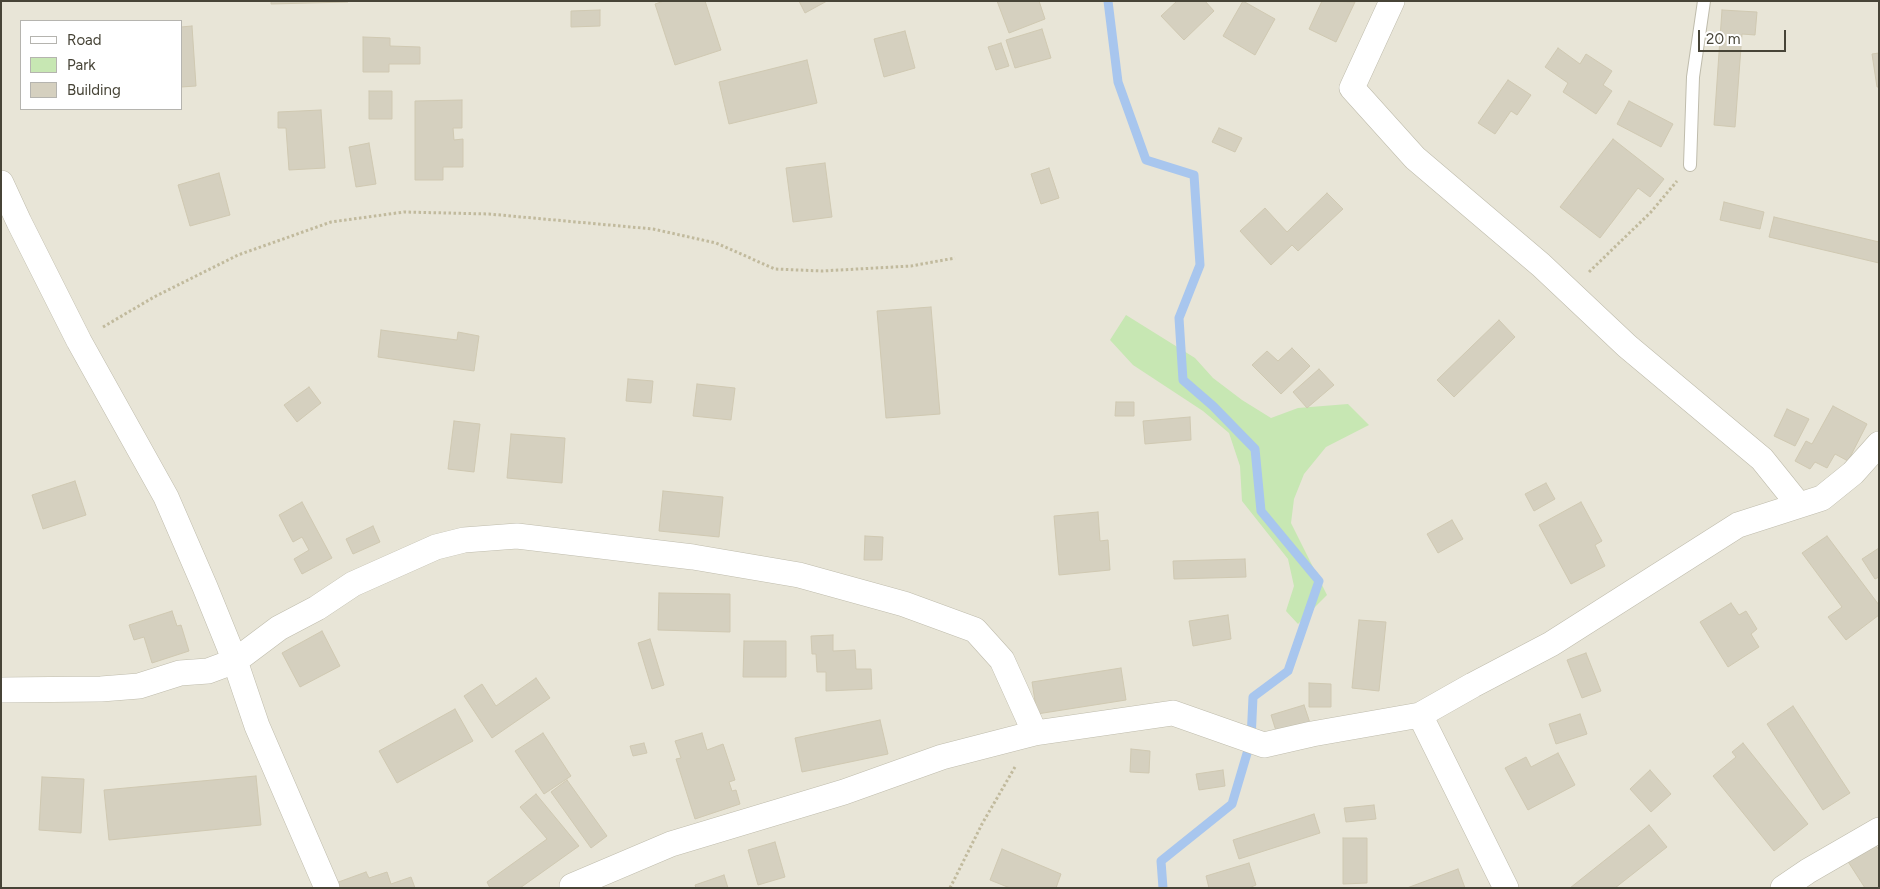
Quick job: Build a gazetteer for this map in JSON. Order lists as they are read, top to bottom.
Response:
{
  "legend": ["Road", "Park", "Building"],
  "scale_bar": "20 m"
}
